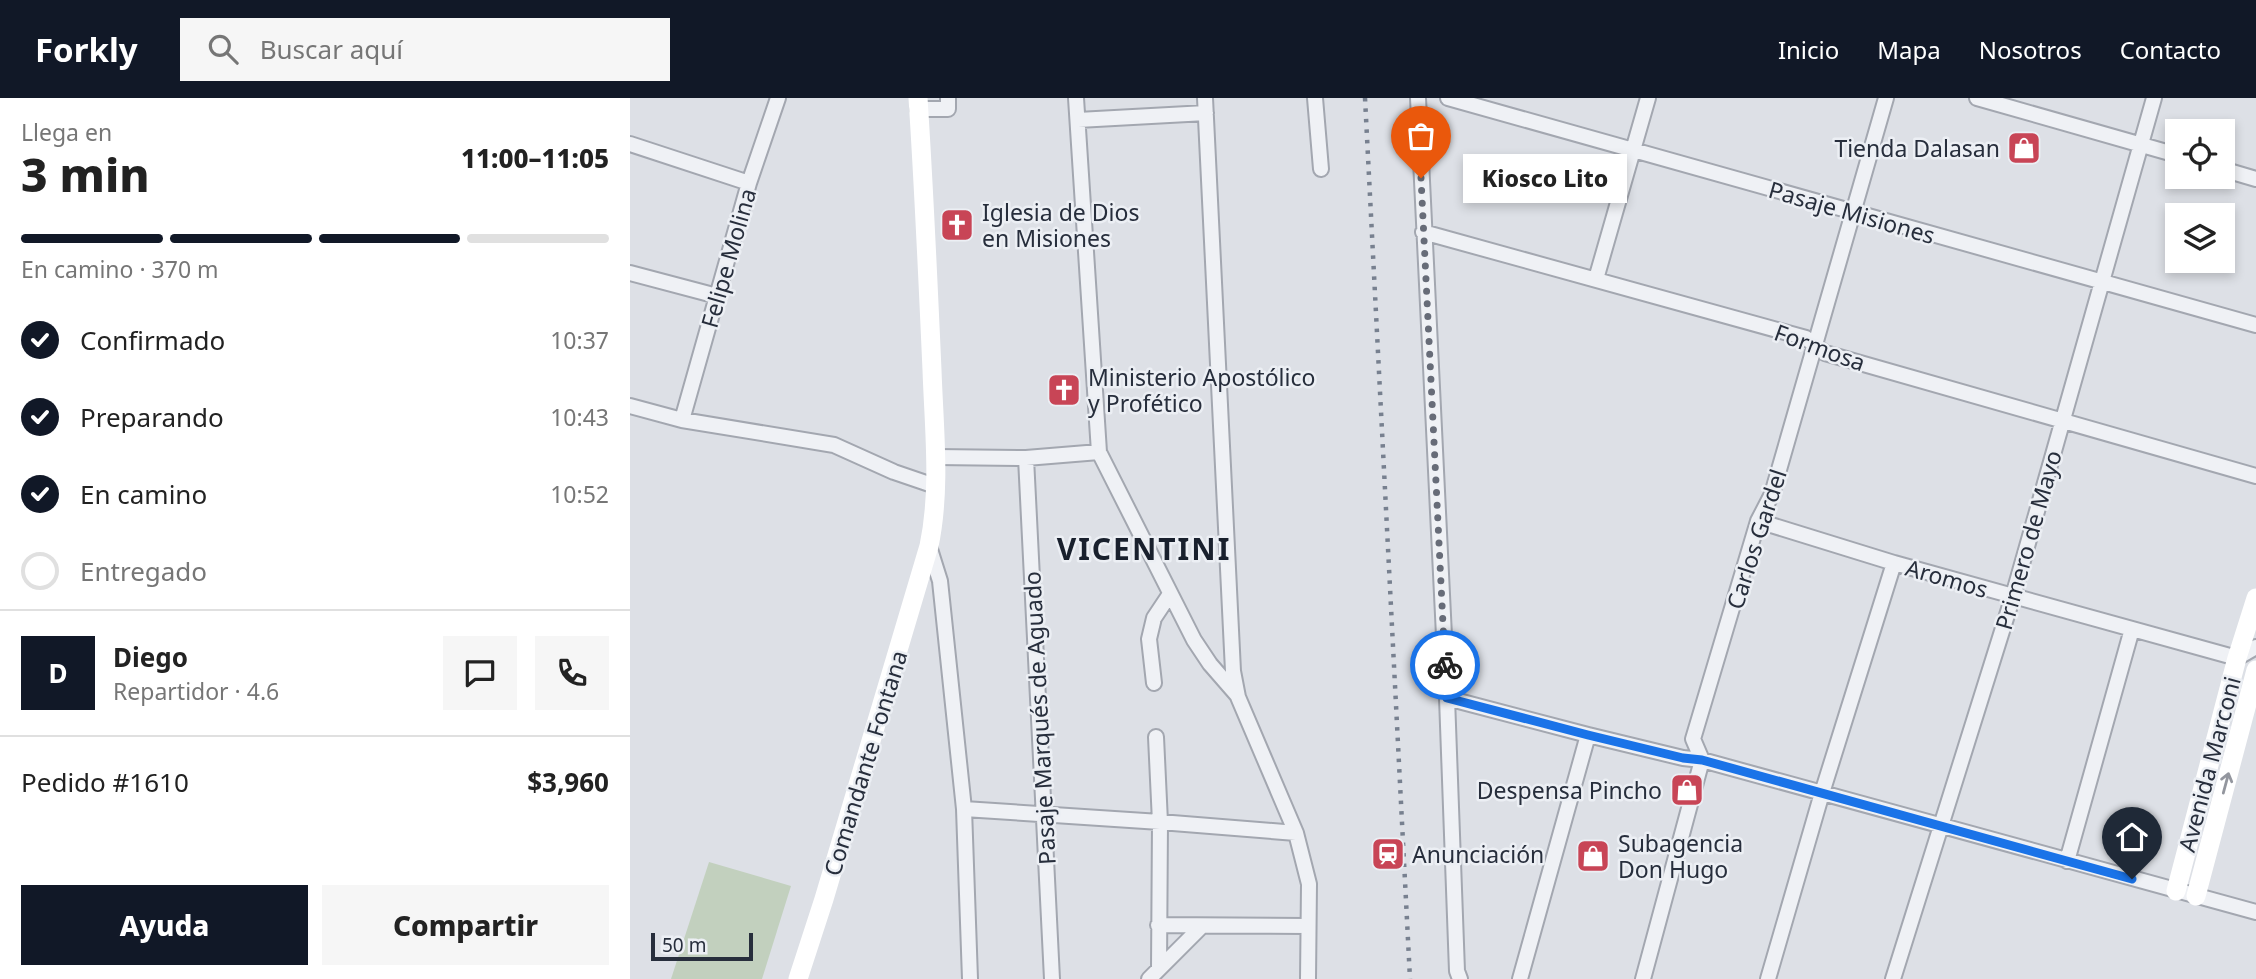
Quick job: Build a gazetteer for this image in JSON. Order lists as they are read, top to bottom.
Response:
{
  "streets": {
    "street": [
      "Pasaje Misiones",
      "Felipe Molina",
      "Formosa",
      "Carlos Gardel",
      "Primero de Mayo",
      "Aromos",
      "Pasaje Marqués de Aguado",
      "Comandante Fontana",
      "Avenida Marconi"
    ]
  },
  "crossings": [
    ["Pasaje Misiones", "Carlos Gardel"],
    ["Pasaje Misiones", "Primero de Mayo"],
    ["Formosa", "Carlos Gardel"],
    ["Formosa", "Primero de Mayo"],
    ["Carlos Gardel", "Aromos"],
    ["Primero de Mayo", "Aromos"],
    ["Aromos", "Avenida Marconi"]
  ],
  "districts": ["VICENTINI"],
  "places": {
    "shop": ["Tienda Dalasan", "Despensa Pincho", "Subagencia Don Hugo"],
    "other": ["Kiosco Lito"],
    "church": ["Iglesia de Dios en Misiones", "Ministerio Apostólico y Profético"],
    "station": ["Anunciación"]
  },
  "scale_bar": "50 m",
  "page": {
    "header": "Forkly",
    "search": "Buscar aquí",
    "nav": [
      "Inicio",
      "Mapa",
      "Nosotros",
      "Contacto"
    ],
    "heading": ["3 min", "Llega en", "11:00–11:05"],
    "panel": [
      "Diego",
      "Repartidor · 4.6",
      "Pedido #1610",
      "$3,960"
    ],
    "bubble": "Kiosco Lito",
    "bar": "En camino · 370 m",
    "list": [
      ["Confirmado", "10:37"],
      ["Preparando", "10:43"],
      ["En camino", "10:52"],
      "Entregado"
    ],
    "round": "D",
    "buttons": ["Ayuda", "Compartir"],
    "scale": "50 m"
  }
}
